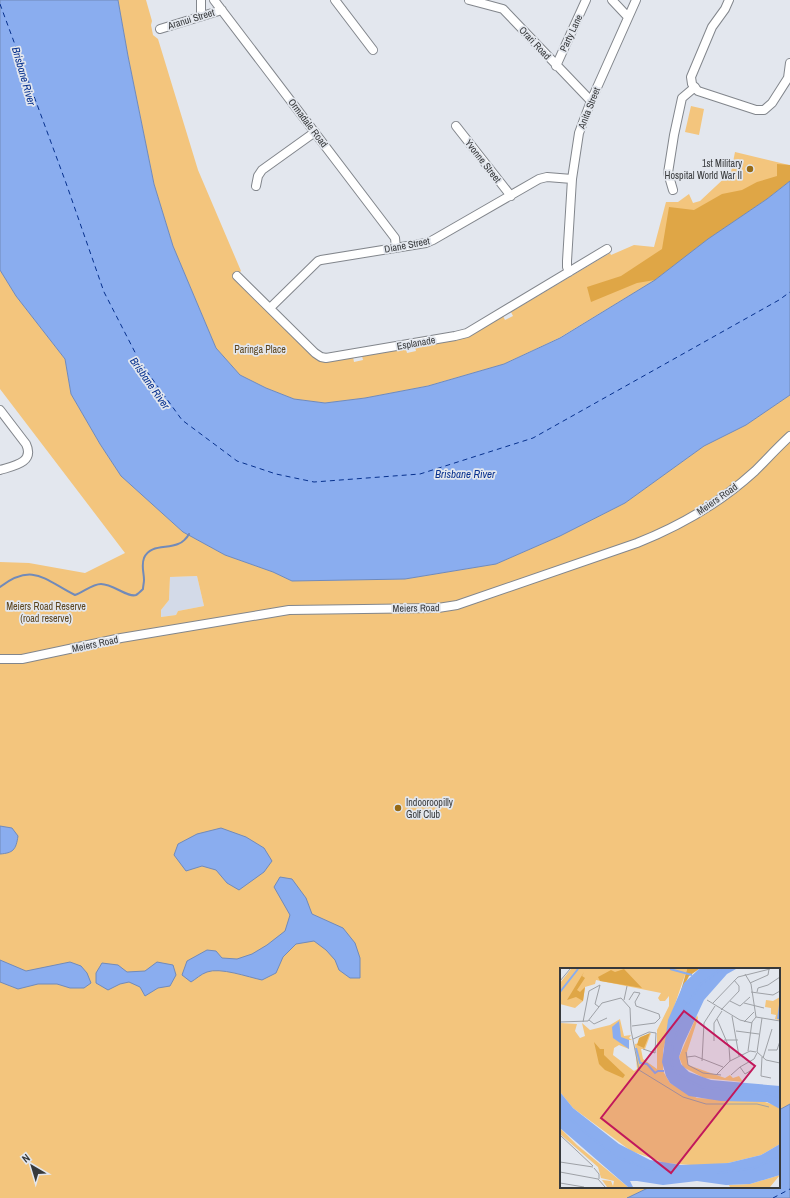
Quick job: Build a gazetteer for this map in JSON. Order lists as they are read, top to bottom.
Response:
{
  "streets": {
    "street": [
      "Aranui Street",
      "Party Lane",
      "Orari Road",
      "Anita Street",
      "Ormadale Road",
      "Yvonne Street",
      "Diane Street",
      "Esplanade",
      "Meiers Road"
    ]
  },
  "crossings": [
    ["Aranui Street", "Ormadale Road"],
    ["Party Lane", "Orari Road"],
    ["Orari Road", "Anita Street"],
    ["Anita Street", "Diane Street"],
    ["Anita Street", "Esplanade"],
    ["Ormadale Road", "Diane Street"],
    ["Yvonne Street", "Diane Street"],
    ["Diane Street", "Esplanade"]
  ],
  "water": ["Brisbane River"],
  "parks": ["Paringa Place", "Meiers Road Reserve (road reserve)"],
  "places": ["1st Military Hospital World War II", "Indooroopilly Golf Club"],
  "north": "top left"
}
